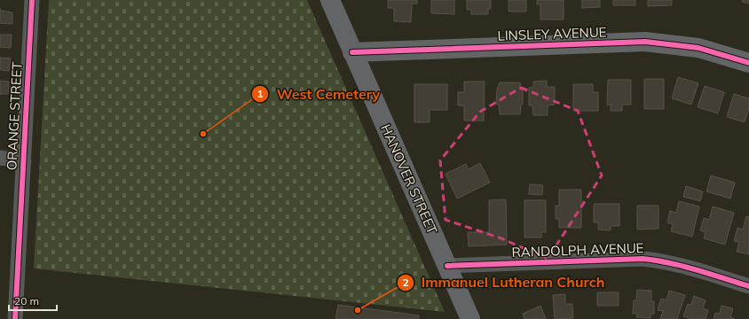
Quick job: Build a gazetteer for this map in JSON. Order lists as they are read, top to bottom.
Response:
{
  "streets": {
    "street": [
      "LINSLEY AVENUE",
      "ORANGE STREET",
      "HANOVER STREET",
      "RANDOLPH AVENUE"
    ]
  },
  "crossings": [
    ["LINSLEY AVENUE", "HANOVER STREET"],
    ["HANOVER STREET", "RANDOLPH AVENUE"]
  ],
  "places": ["West Cemetery", "Immanuel Lutheran Church"],
  "scale_bar": "20 m"
}
